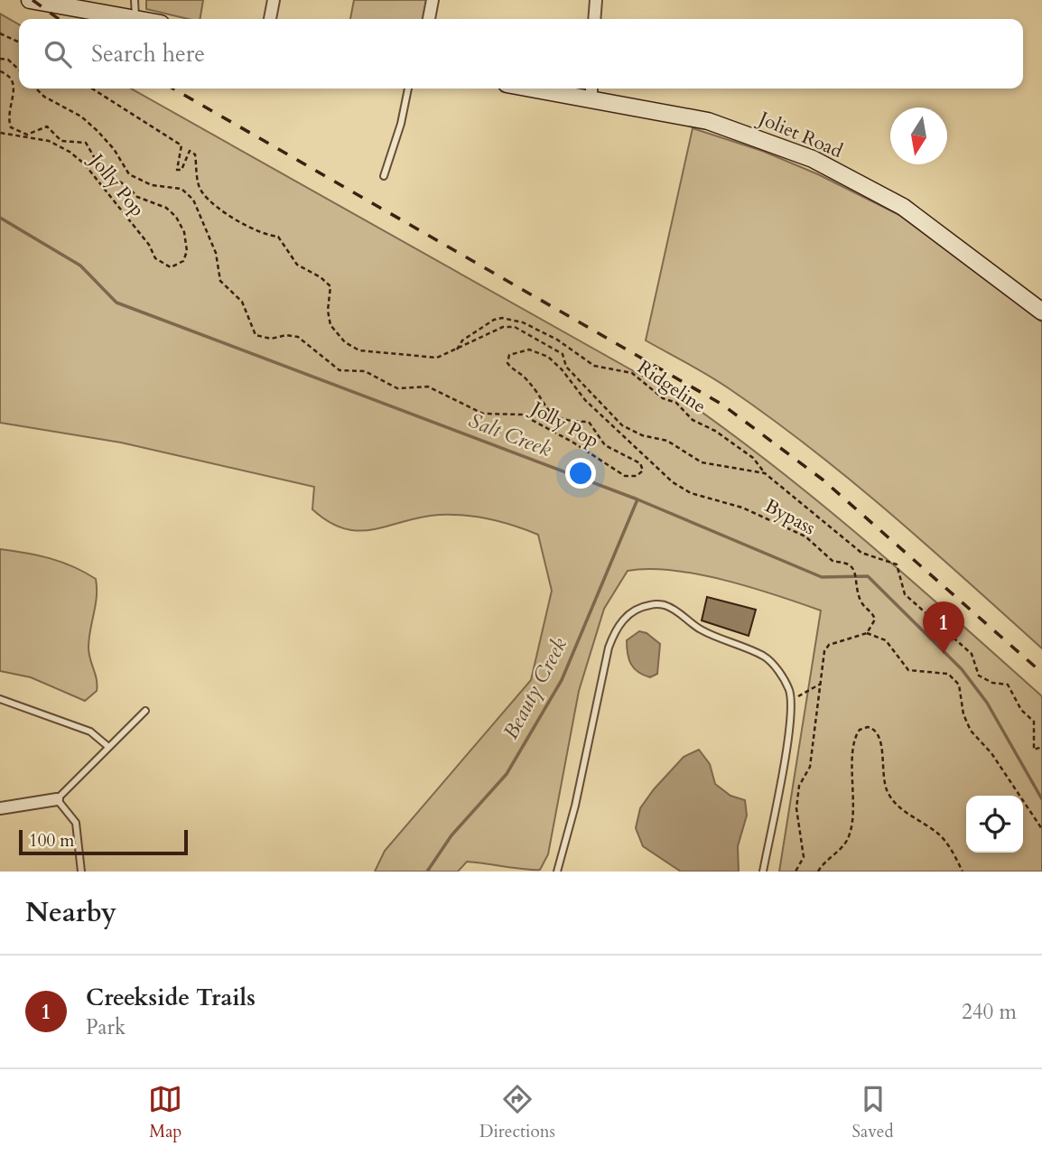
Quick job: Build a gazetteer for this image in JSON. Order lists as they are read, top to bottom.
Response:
{
  "streets": {
    "main road": ["Joliet Road"],
    "path": ["Jolly Pop", "Ridgeline", "Bypass"]
  },
  "crossings": [
    ["Jolly Pop", "Bypass"]
  ],
  "water": ["Salt Creek", "Beauty Creek"],
  "scale_bar": "100 m",
  "north": "bottom",
  "page": {
    "search": "Search here",
    "pins": "1",
    "scale": "100 m",
    "heading": "Nearby",
    "list": [
      {
        "mark": "1",
        "name": "Creekside Trails",
        "note": "Park",
        "value": "240 m"
      }
    ],
    "nav": ["Map", "Directions", "Saved"]
  }
}
